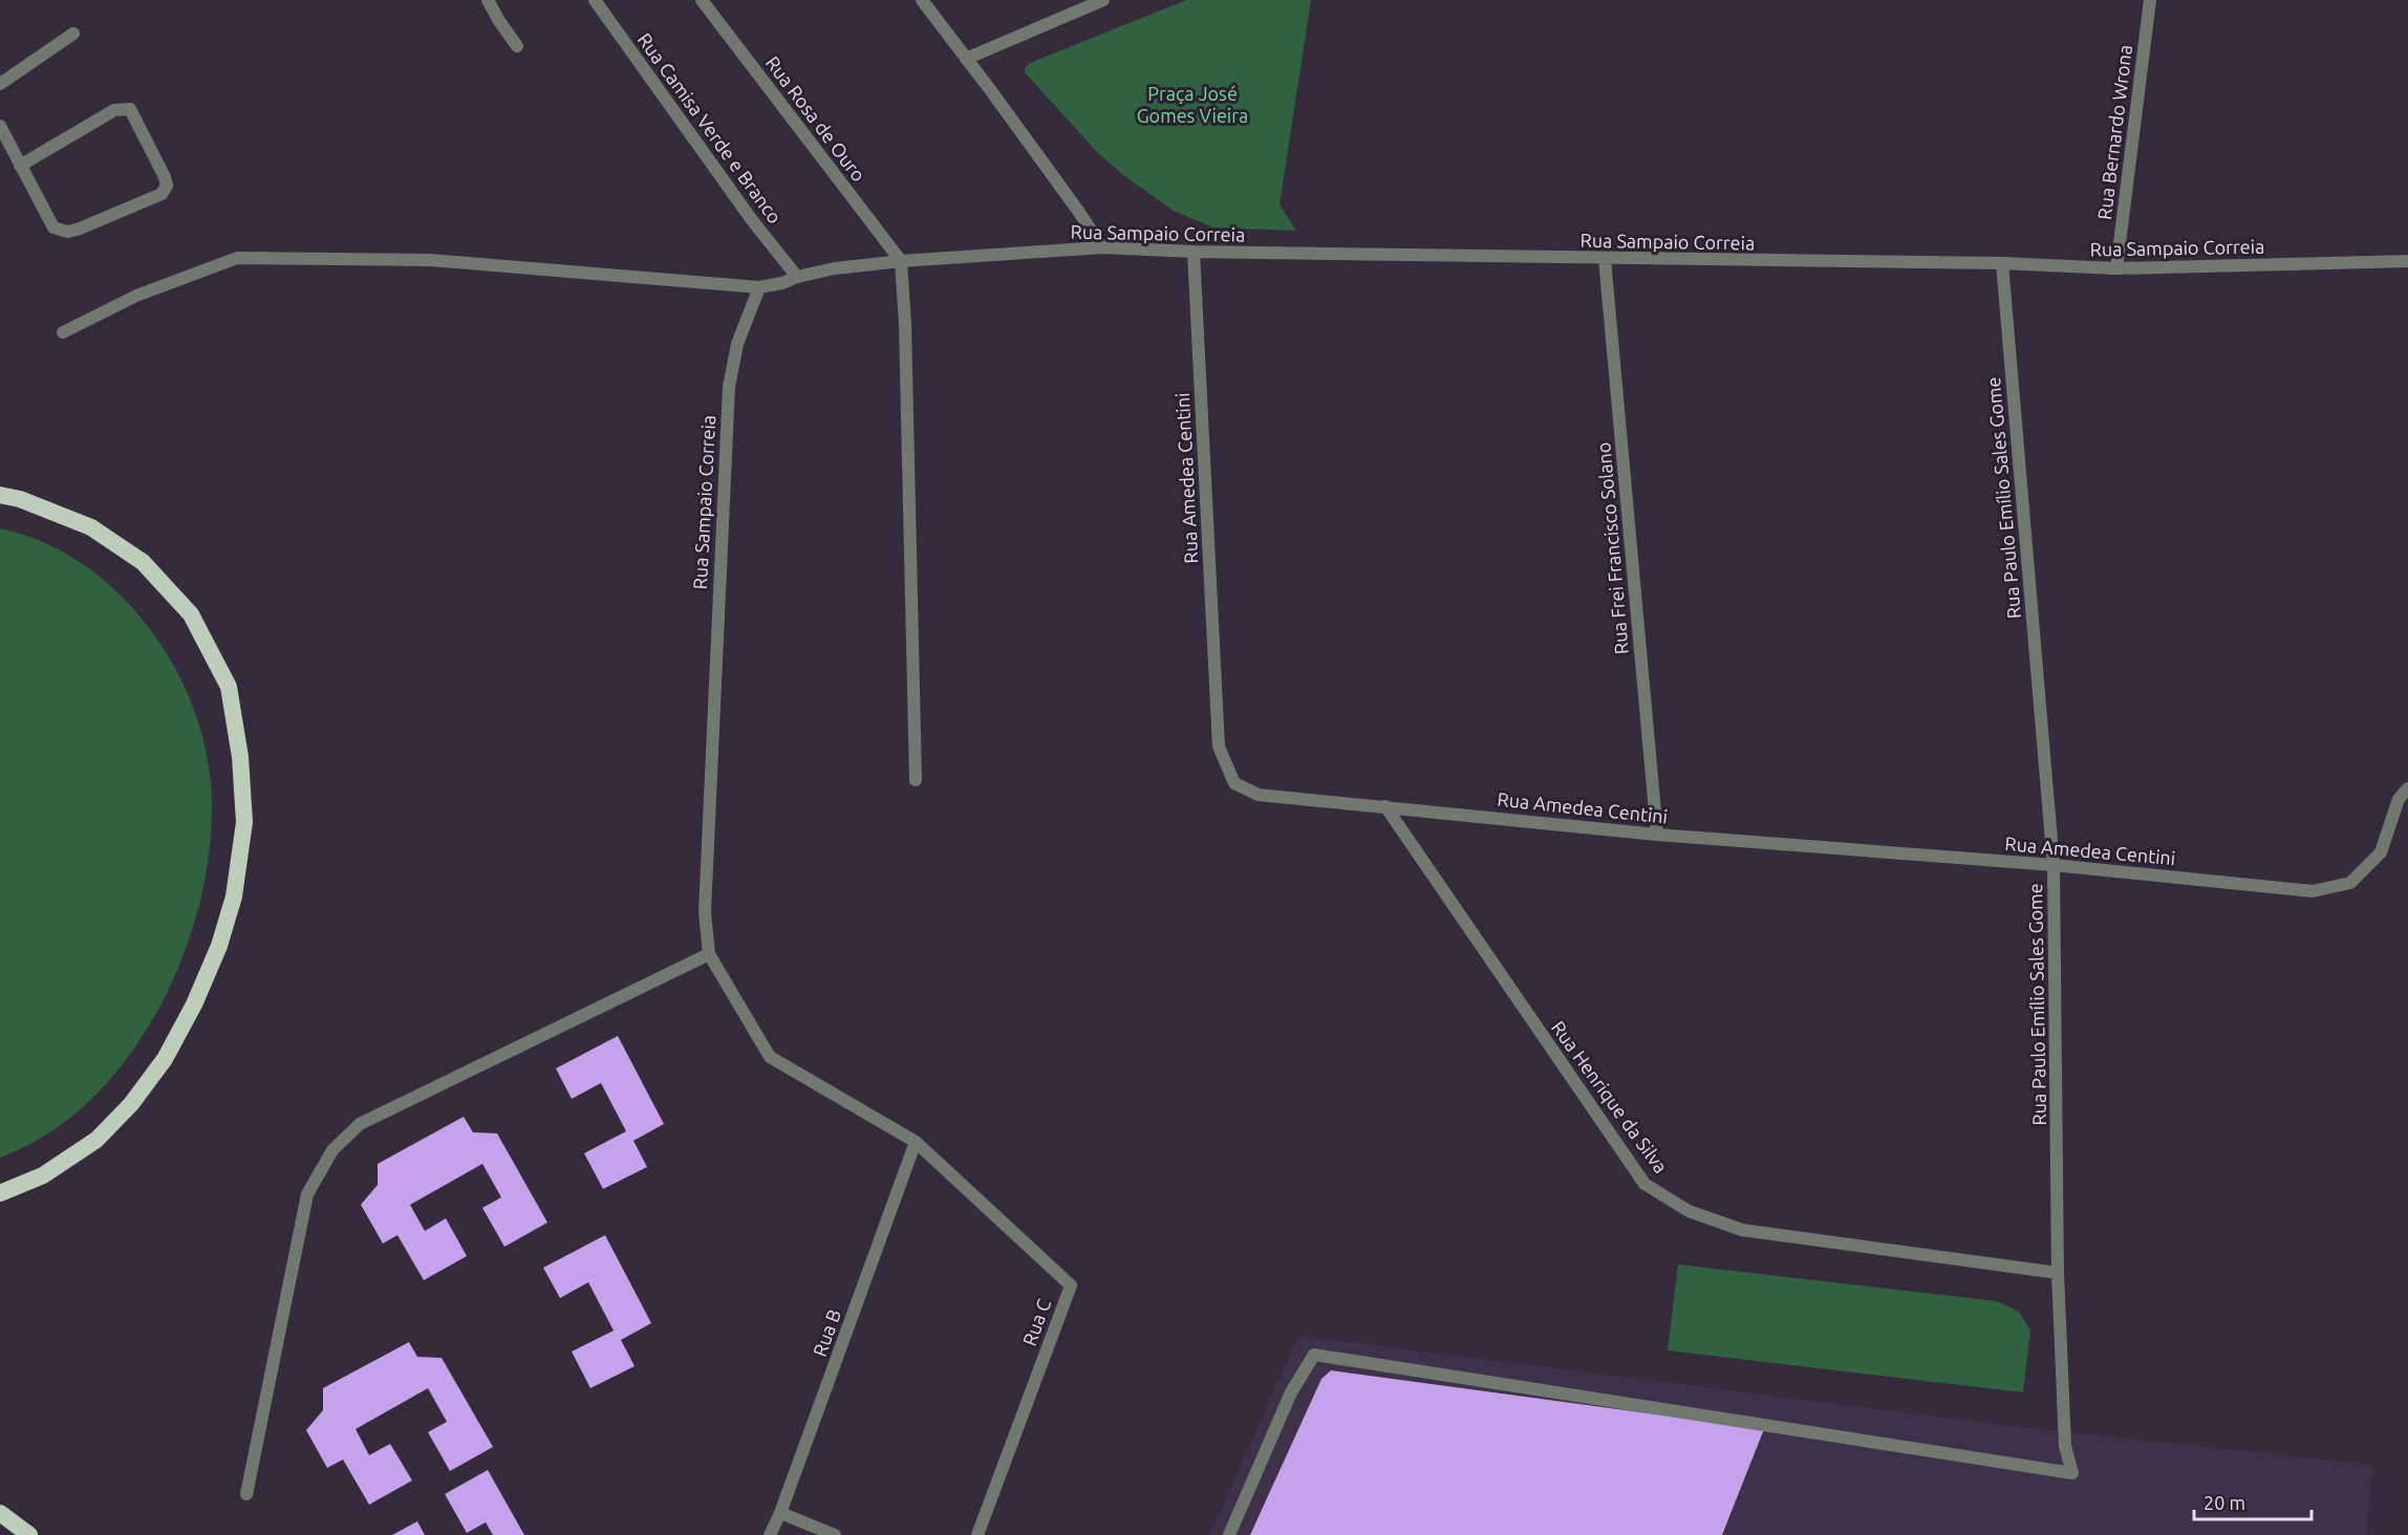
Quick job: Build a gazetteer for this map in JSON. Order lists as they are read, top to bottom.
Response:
{
  "streets": {
    "street": [
      "Rua Rosa de Ouro",
      "Rua Camisa Verde e Branco",
      "Rua Bernardo Wrona",
      "Rua Sampaio Correia",
      "Rua Amedea Centini",
      "Rua Paulo Emílio Sales Gome",
      "Rua Frei Francisco Solano",
      "Rua Henrique da Silva",
      "Rua C",
      "Rua B"
    ]
  },
  "crossings": [
    ["Rua Rosa de Ouro", "Rua Sampaio Correia"],
    ["Rua Camisa Verde e Branco", "Rua Sampaio Correia"],
    ["Rua Bernardo Wrona", "Rua Sampaio Correia"],
    ["Rua Sampaio Correia", "Rua Amedea Centini"],
    ["Rua Sampaio Correia", "Rua Paulo Emílio Sales Gome"],
    ["Rua Sampaio Correia", "Rua Frei Francisco Solano"],
    ["Rua Sampaio Correia", "Rua C"],
    ["Rua Sampaio Correia", "Rua B"],
    ["Rua Amedea Centini", "Rua Paulo Emílio Sales Gome"],
    ["Rua Amedea Centini", "Rua Frei Francisco Solano"],
    ["Rua Amedea Centini", "Rua Henrique da Silva"],
    ["Rua Paulo Emílio Sales Gome", "Rua Henrique da Silva"],
    ["Rua C", "Rua B"]
  ],
  "parks": ["Praça José Gomes Vieira"],
  "scale_bar": "20 m"
}
